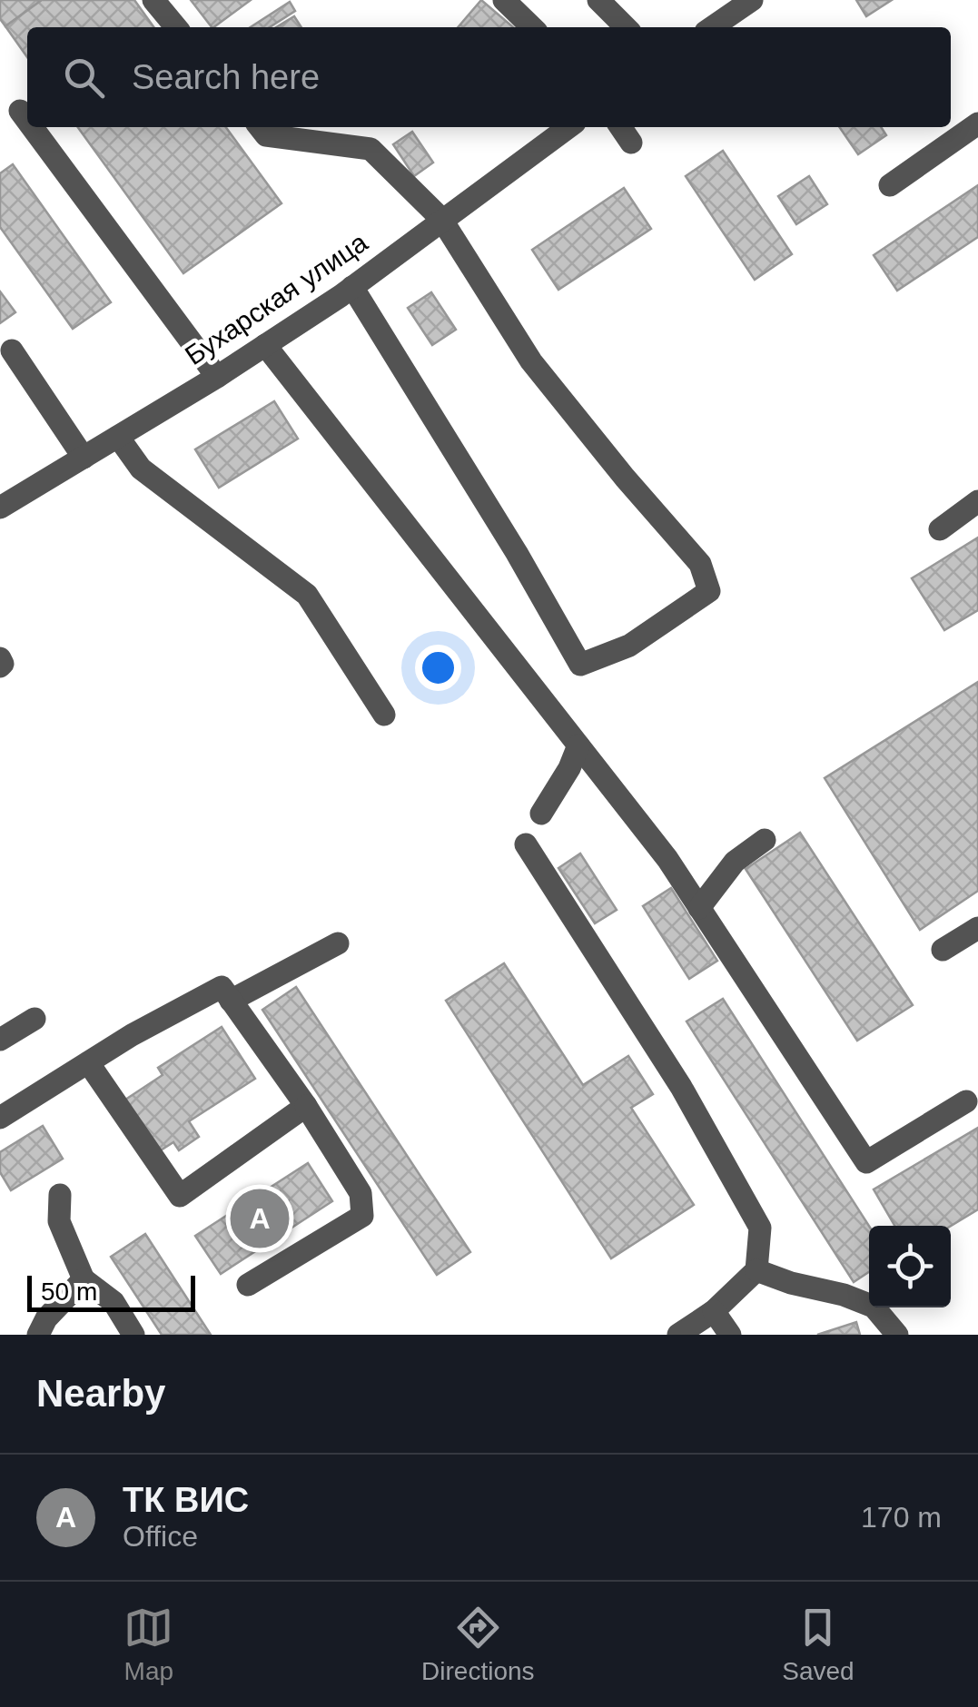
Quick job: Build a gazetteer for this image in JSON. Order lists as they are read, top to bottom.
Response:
{
  "streets": {
    "street": ["Бухарская улица"]
  },
  "scale_bar": "50 m",
  "page": {
    "search": "Search here",
    "pins": "A",
    "scale": "50 m",
    "heading": "Nearby",
    "list": [
      {
        "mark": "A",
        "name": "ТК ВИС",
        "note": "Office",
        "value": "170 m"
      }
    ],
    "nav": ["Map", "Directions", "Saved"]
  }
}
